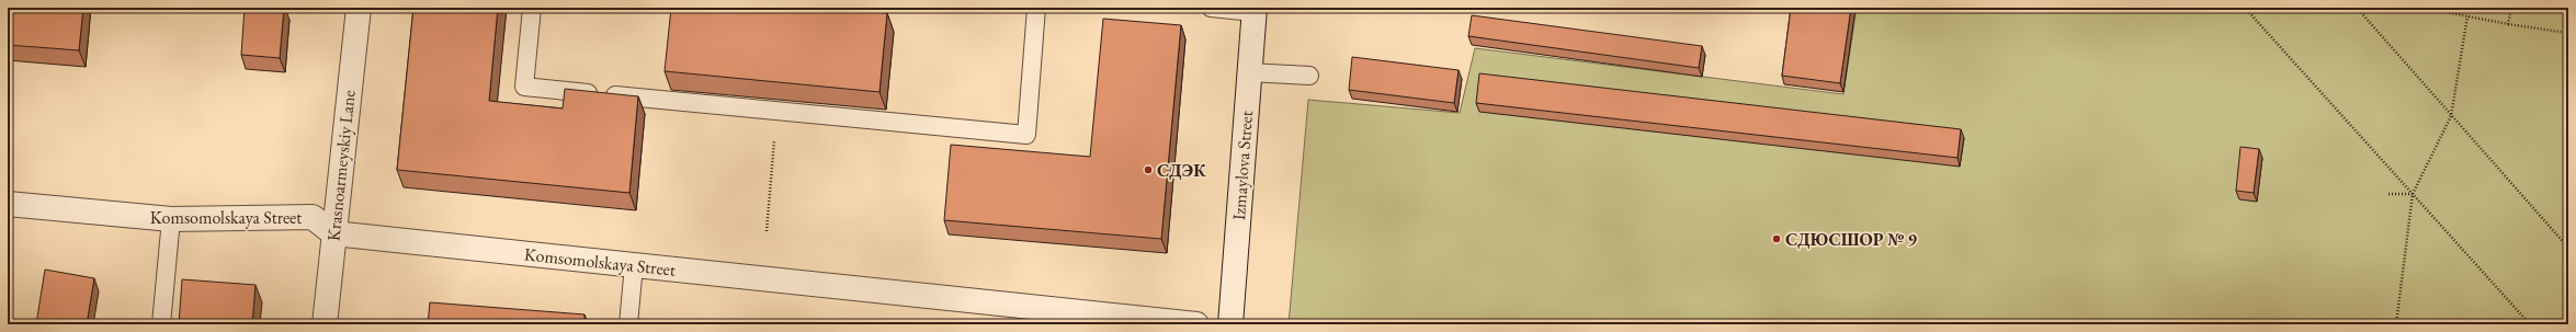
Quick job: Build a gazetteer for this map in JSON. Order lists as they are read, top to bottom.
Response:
{
  "streets": {
    "street": ["Krasnoarmeyskiy Lane", "Izmaylova Street", "Komsomolskaya Street"]
  },
  "crossings": [
    ["Krasnoarmeyskiy Lane", "Komsomolskaya Street"]
  ],
  "places": ["СДЭК", "СДЮСШОР № 9"]
}
